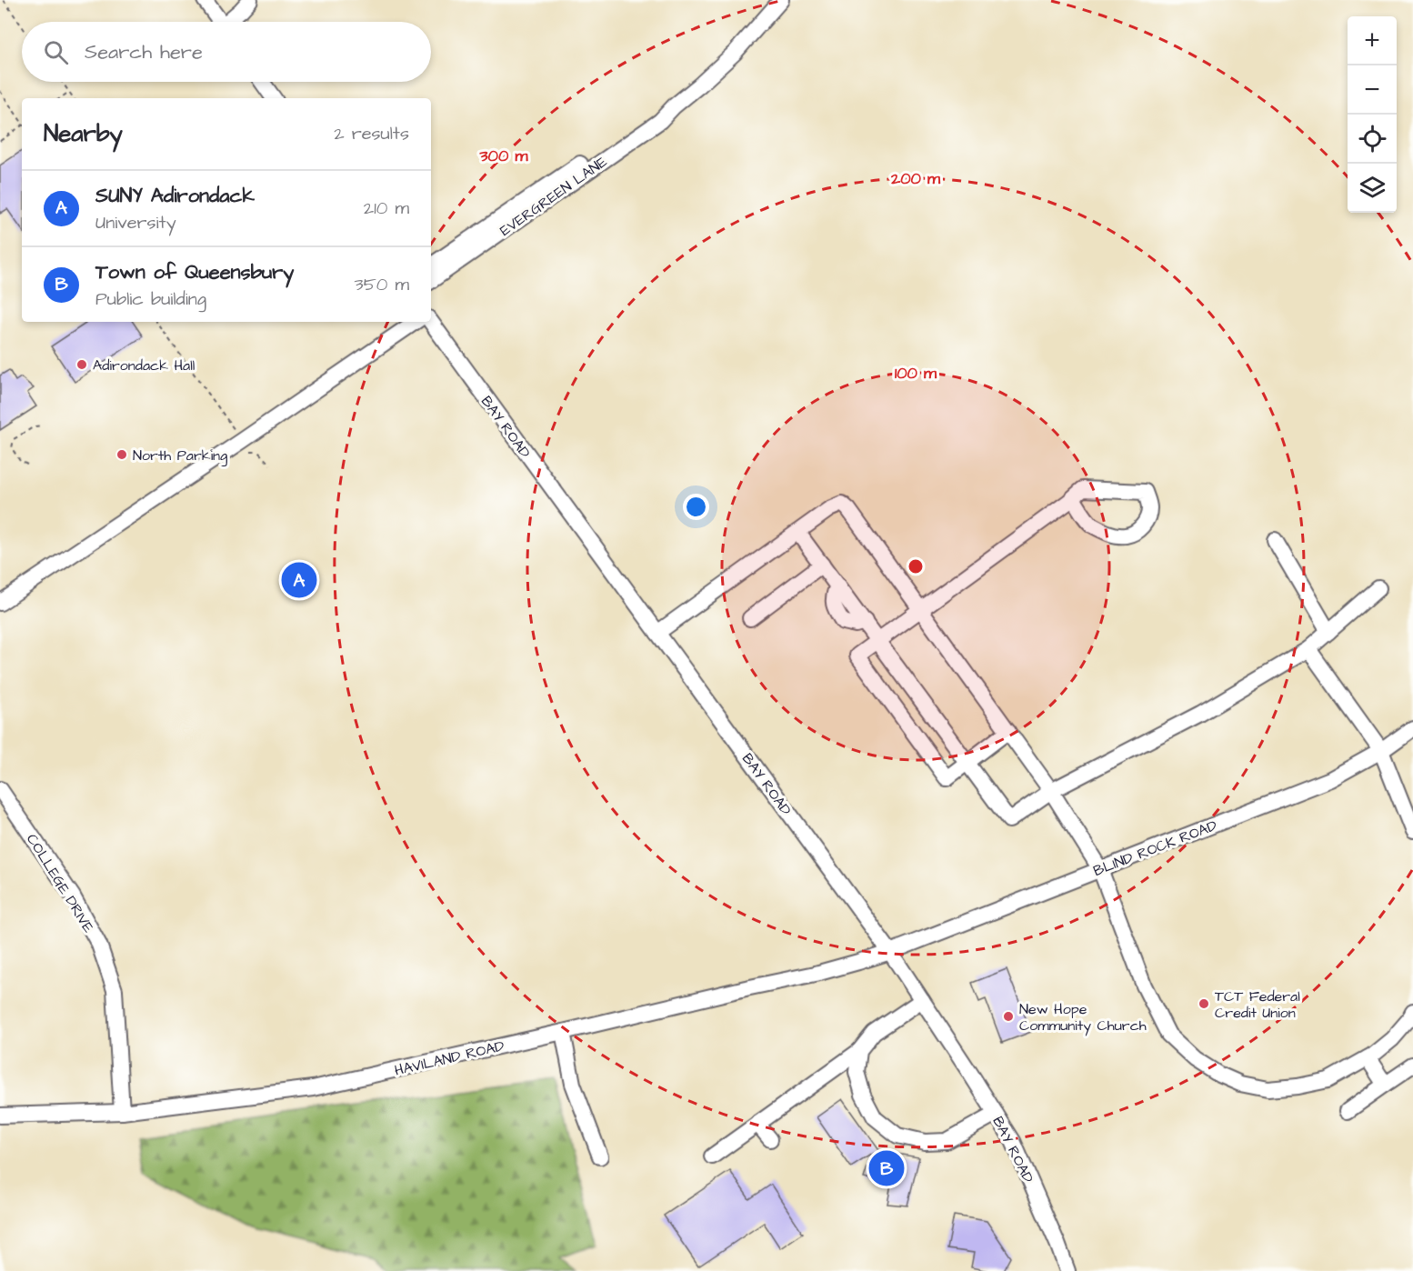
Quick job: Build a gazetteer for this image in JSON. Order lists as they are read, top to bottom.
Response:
{
  "streets": {
    "street": [
      "EVERGREEN LANE",
      "BAY ROAD",
      "BLIND ROCK ROAD",
      "COLLEGE DRIVE",
      "HAVILAND ROAD"
    ]
  },
  "crossings": [
    ["BAY ROAD", "BLIND ROCK ROAD"],
    ["BAY ROAD", "HAVILAND ROAD"],
    ["BLIND ROCK ROAD", "HAVILAND ROAD"],
    ["COLLEGE DRIVE", "HAVILAND ROAD"]
  ],
  "places": [
    "Adirondack Hall",
    "North Parking",
    "TCT Federal Credit Union",
    "New Hope Community Church"
  ],
  "page": {
    "map_buttons": ["+", "−"],
    "search": "Search here",
    "heading": ["Nearby", "2 results"],
    "list": [
      {
        "mark": "A",
        "name": "SUNY Adirondack",
        "note": "University",
        "value": "210 m"
      },
      {
        "mark": "B",
        "name": "Town of Queensbury",
        "note": "Public building",
        "value": "350 m"
      }
    ],
    "pins": ["A", "B"]
  },
  "rings": ["300 m", "200 m", "100 m"]
}
